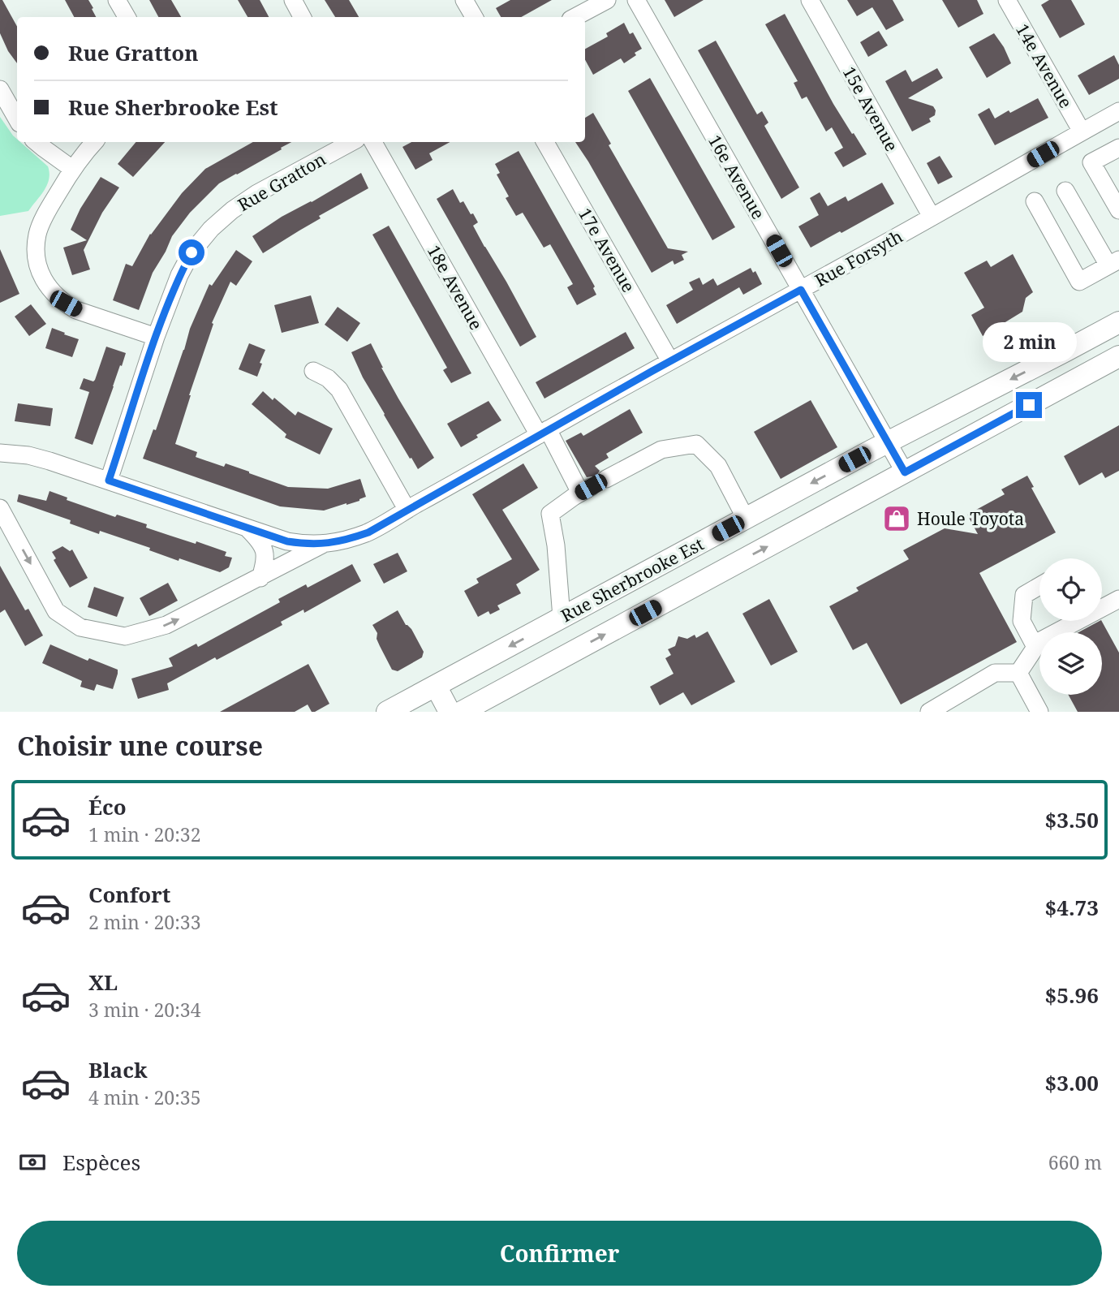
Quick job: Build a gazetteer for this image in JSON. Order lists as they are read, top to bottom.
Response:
{
  "streets": {
    "main road": ["Rue Sherbrooke Est"],
    "street": [
      "14e Avenue",
      "15e Avenue",
      "16e Avenue",
      "Rue Gratton",
      "17e Avenue",
      "Rue Forsyth",
      "18e Avenue"
    ]
  },
  "crossings": [
    ["14e Avenue", "Rue Forsyth"],
    ["15e Avenue", "Rue Forsyth"],
    ["16e Avenue", "Rue Forsyth"],
    ["16e Avenue", "Rue Sherbrooke Est"],
    ["Rue Gratton", "Rue Forsyth"],
    ["17e Avenue", "Rue Forsyth"],
    ["Rue Forsyth", "18e Avenue"],
    ["18e Avenue", "Rue Sherbrooke Est"]
  ],
  "places": {
    "shop": ["Houle Toyota"]
  },
  "page": {
    "banner": ["Rue Gratton", "Rue Sherbrooke Est"],
    "bubble": "2 min",
    "heading": "Choisir une course",
    "list": [
      {
        "name": "Éco",
        "note": "1 min · 20:32",
        "value": "$3.50"
      },
      {
        "name": "Confort",
        "note": "2 min · 20:33",
        "value": "$4.73"
      },
      {
        "name": "XL",
        "note": "3 min · 20:34",
        "value": "$5.96"
      },
      {
        "name": "Black",
        "note": "4 min · 20:35",
        "value": "$3.00"
      }
    ],
    "pay": ["Espèces", "660 m"],
    "buttons": "Confirmer"
  }
}
